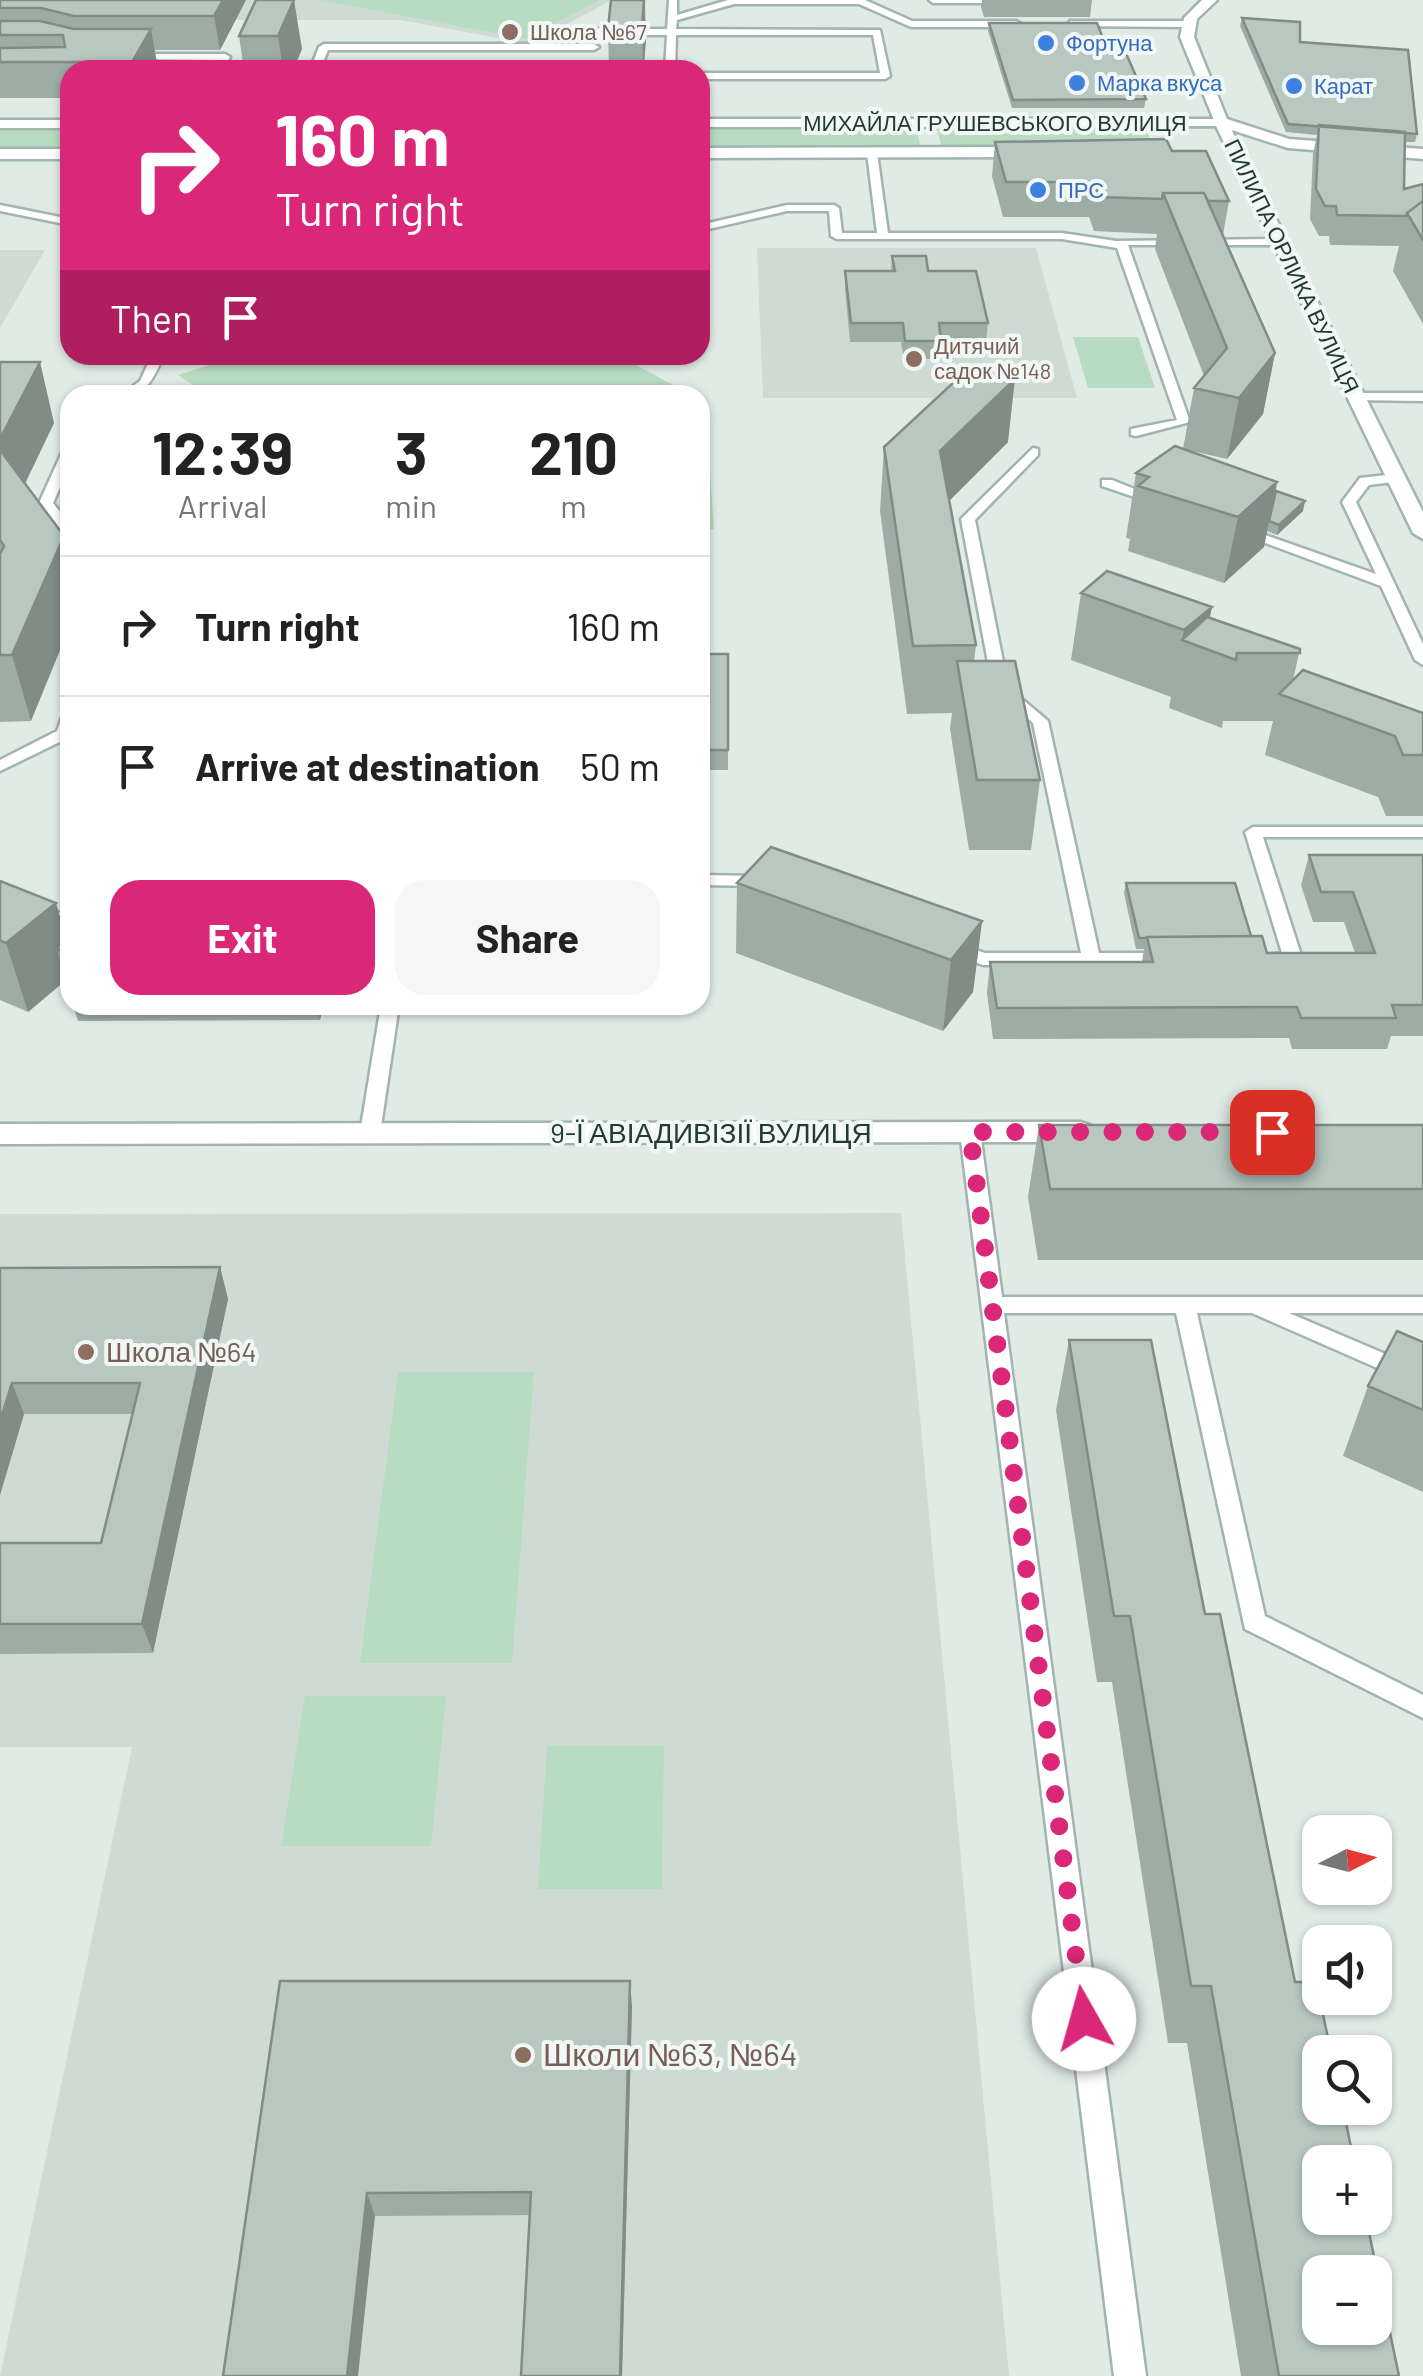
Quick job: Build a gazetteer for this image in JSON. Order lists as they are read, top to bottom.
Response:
{
  "streets": {
    "street": ["МИХАЙЛА ГРУШЕВСЬКОГО ВУЛИЦЯ", "ПИЛИПА ОРЛИКА ВУЛИЦЯ", "9-Ї АВІАДИВІЗІЇ ВУЛИЦЯ"]
  },
  "crossings": [
    ["МИХАЙЛА ГРУШЕВСЬКОГО ВУЛИЦЯ", "ПИЛИПА ОРЛИКА ВУЛИЦЯ"]
  ],
  "places": [
    "Школа №67",
    "Фортуна",
    "Марка вкуса",
    "Карат",
    "ПРС",
    "Дитячий садок №148",
    "Школа №64",
    "Школи №63, №64"
  ],
  "north": "right",
  "page": {
    "turn": ["160 m", "Turn right"],
    "then": "Then",
    "eta": [
      "12:39",
      "Arrival",
      "3",
      "min",
      "210",
      "m"
    ],
    "list": [
      {
        "name": "Turn right",
        "value": "160 m"
      },
      {
        "name": "Arrive at destination",
        "value": "50 m"
      }
    ],
    "buttons": ["Exit", "Share"],
    "map_buttons": ["+", "−"]
  }
}
